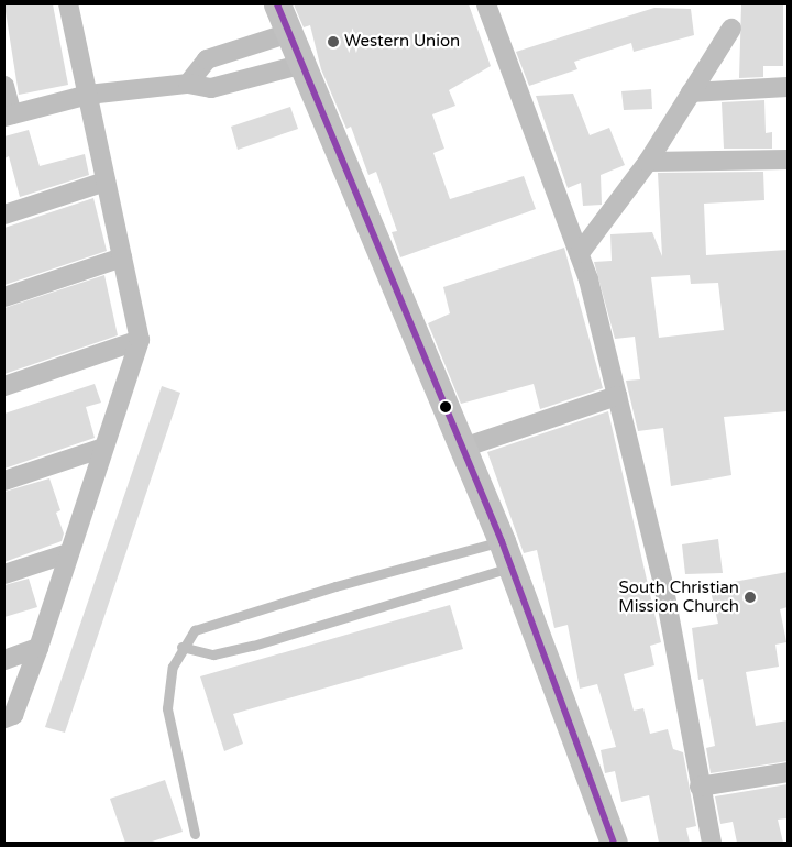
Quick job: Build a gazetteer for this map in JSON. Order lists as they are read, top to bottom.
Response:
{
  "places": ["Western Union", "South Christian Mission Church"]
}
